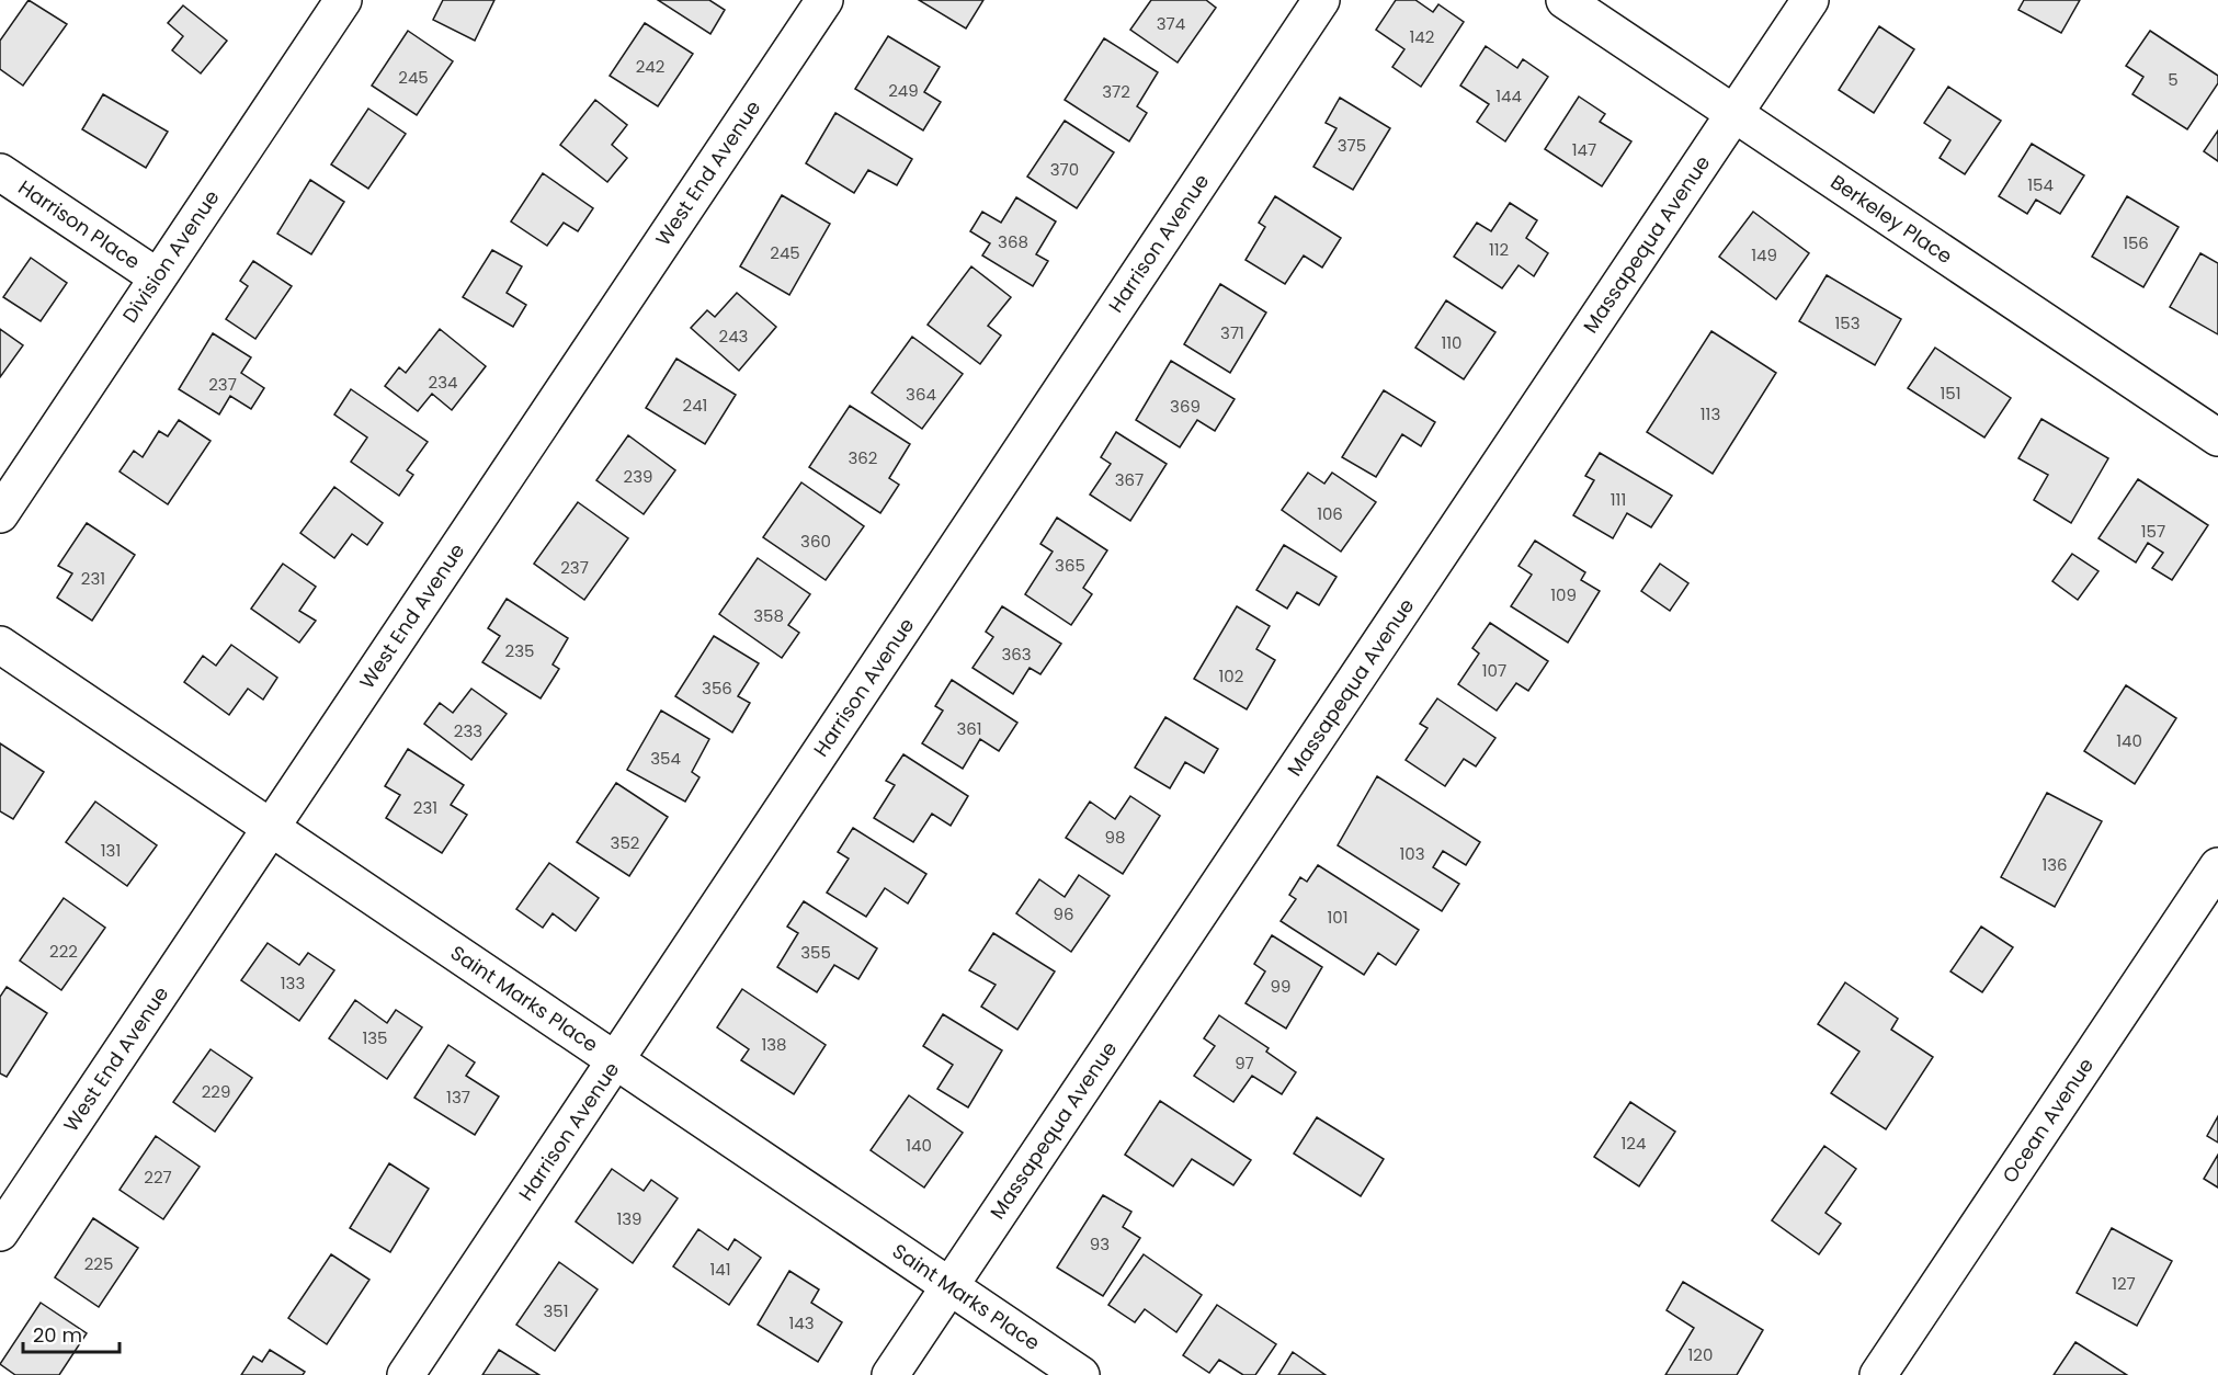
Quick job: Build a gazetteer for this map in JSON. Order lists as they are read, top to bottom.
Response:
{
  "streets": {
    "street": [
      "West End Avenue",
      "Berkeley Place",
      "Harrison Place",
      "Harrison Avenue",
      "Massapequa Avenue",
      "Division Avenue",
      "Saint Marks Place",
      "Ocean Avenue"
    ]
  },
  "crossings": [
    ["West End Avenue", "Saint Marks Place"],
    ["Berkeley Place", "Massapequa Avenue"],
    ["Harrison Place", "Division Avenue"],
    ["Harrison Avenue", "Saint Marks Place"],
    ["Massapequa Avenue", "Saint Marks Place"]
  ],
  "house_numbers": [
    "374",
    "142",
    "242",
    "245",
    "5",
    "249",
    "372",
    "144",
    "375",
    "147",
    "370",
    "154",
    "368",
    "156",
    "112",
    "245",
    "149",
    "153",
    "371",
    "243",
    "110",
    "234",
    "237",
    "151",
    "364",
    "241",
    "369",
    "113",
    "362",
    "239",
    "367",
    "111",
    "106",
    "157",
    "360",
    "365",
    "237",
    "231",
    "109",
    "358",
    "235",
    "363",
    "107",
    "102",
    "356",
    "361",
    "233",
    "140",
    "354",
    "231",
    "98",
    "352",
    "131",
    "103",
    "136",
    "96",
    "101",
    "222",
    "355",
    "133",
    "99",
    "135",
    "138",
    "97",
    "229",
    "137",
    "124",
    "140",
    "227",
    "139",
    "93",
    "225",
    "141",
    "127",
    "351",
    "143",
    "120"
  ],
  "scale_bar": "20 m"
}
